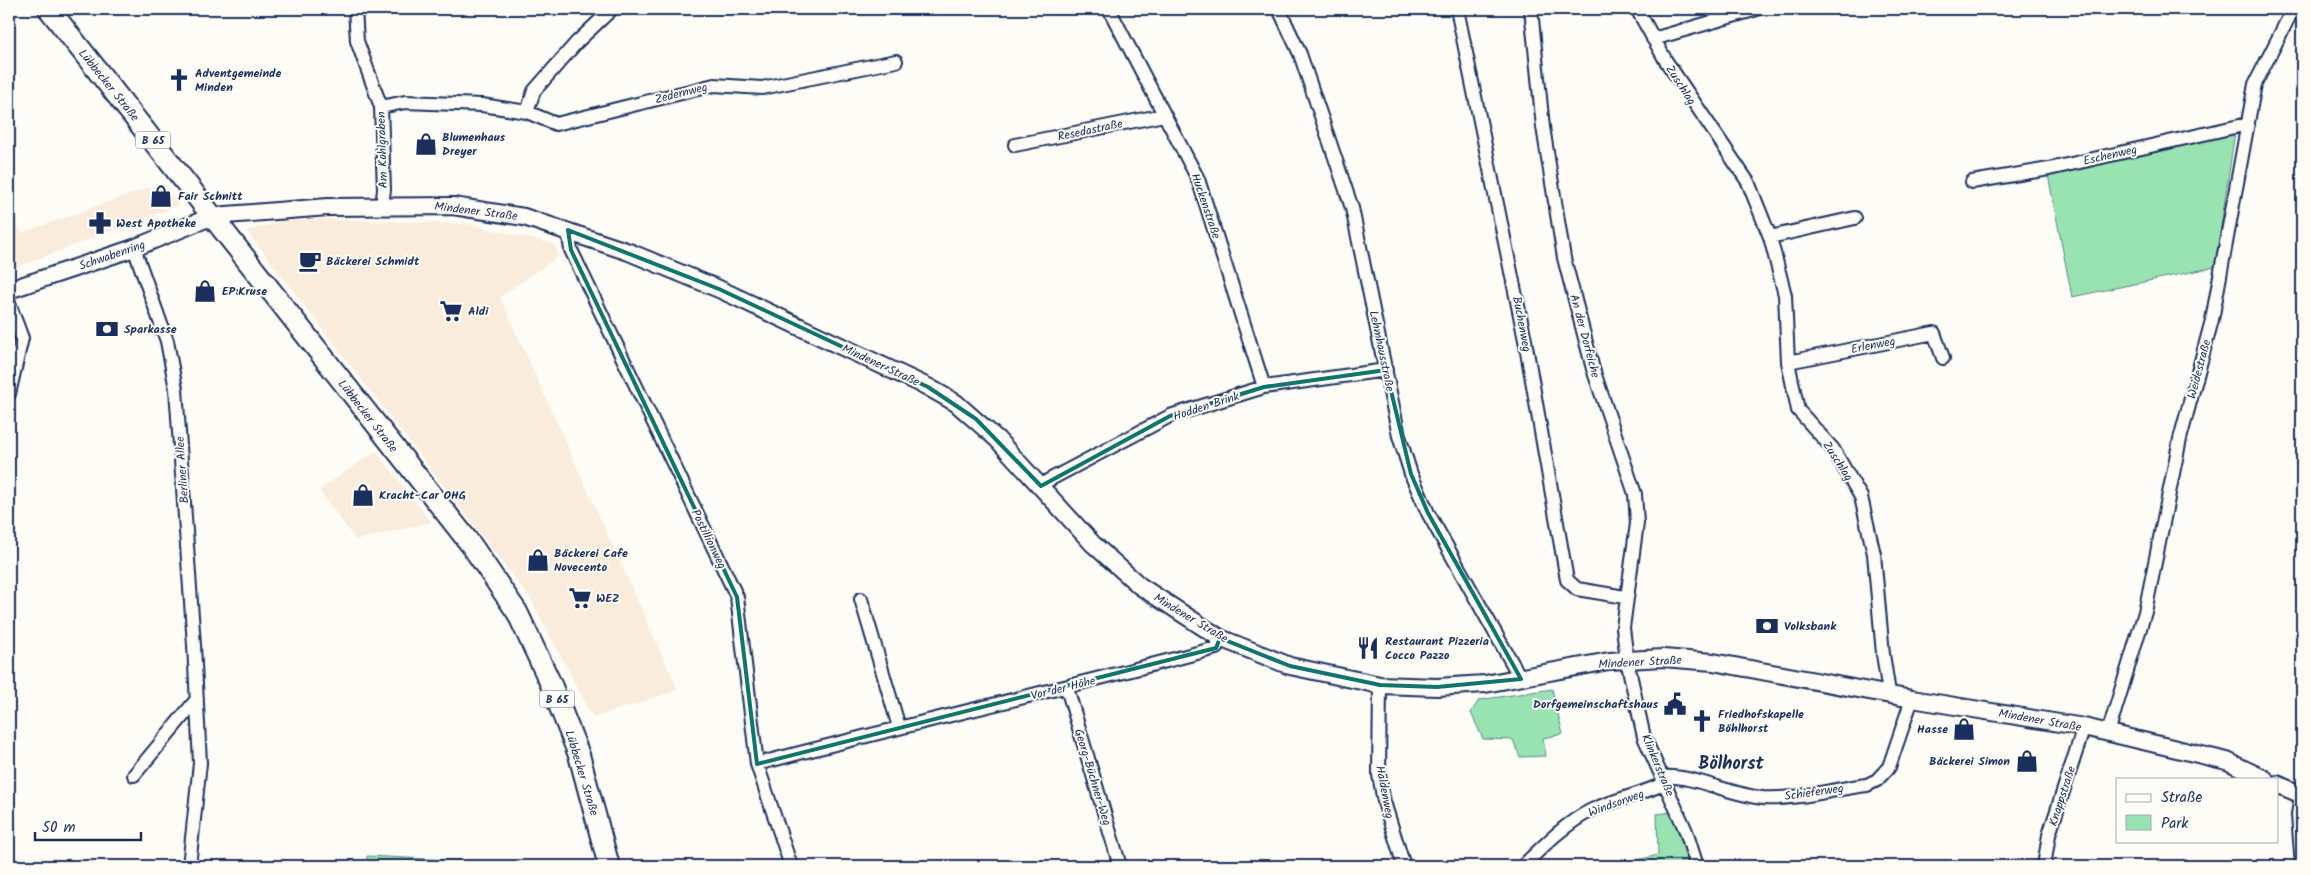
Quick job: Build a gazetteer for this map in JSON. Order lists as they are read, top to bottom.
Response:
{
  "streets": {
    "main road": ["Lübbecker Straße", "B 65"],
    "street": [
      "Zuschlag",
      "Zedernweg",
      "Resedastraße",
      "Am Kohlgraben",
      "Eschenweg",
      "Huckenstraße",
      "Mindener Straße",
      "Schwabenring",
      "Buchenweg",
      "An der Dorfeiche",
      "Erlenweg",
      "Lehmhausstraße",
      "Weidestraße",
      "Hodden Brink",
      "Berliner Allee",
      "Postillionweg",
      "Vor der Höhe",
      "Klinkerstraße",
      "Georg-Büchner-Weg",
      "Haldenweg",
      "Schieferweg",
      "Knappstraße",
      "Windsorweg"
    ]
  },
  "crossings": [
    ["Lübbecker Straße", "Mindener Straße"],
    ["Lübbecker Straße", "Schwabenring"],
    ["Zuschlag", "Mindener Straße"],
    ["Zuschlag", "Erlenweg"],
    ["Zedernweg", "Am Kohlgraben"],
    ["Resedastraße", "Huckenstraße"],
    ["Am Kohlgraben", "Mindener Straße"],
    ["Eschenweg", "Weidestraße"],
    ["Huckenstraße", "Hodden Brink"],
    ["Mindener Straße", "Schwabenring"],
    ["Mindener Straße", "An der Dorfeiche"],
    ["Mindener Straße", "Lehmhausstraße"],
    ["Mindener Straße", "Weidestraße"],
    ["Mindener Straße", "Hodden Brink"],
    ["Mindener Straße", "Postillionweg"],
    ["Mindener Straße", "Vor der Höhe"],
    ["Mindener Straße", "Klinkerstraße"],
    ["Mindener Straße", "Haldenweg"],
    ["Mindener Straße", "Schieferweg"],
    ["Mindener Straße", "Knappstraße"],
    ["Schwabenring", "Berliner Allee"],
    ["Buchenweg", "An der Dorfeiche"],
    ["An der Dorfeiche", "Klinkerstraße"],
    ["Lehmhausstraße", "Hodden Brink"],
    ["Postillionweg", "Vor der Höhe"],
    ["Vor der Höhe", "Georg-Büchner-Weg"],
    ["Klinkerstraße", "Schieferweg"],
    ["Klinkerstraße", "Windsorweg"],
    ["Schieferweg", "Windsorweg"]
  ],
  "districts": ["Bölhorst"],
  "places": {
    "church": ["Adventgemeinde Minden", "Friedhofskapelle Böhlhorst"],
    "shop": [
      "Blumenhaus Dreyer",
      "Fair Schnitt",
      "EP:Kruse",
      "Kracht-Car OHG",
      "Bäckerei Cafe Novecento",
      "Hasse",
      "Bäckerei Simon"
    ],
    "pharmacy": ["West Apotheke"],
    "cafe": ["Bäckerei Schmidt"],
    "supermarket": ["Aldi", "WEZ"],
    "bank": ["Sparkasse", "Volksbank"],
    "restaurant": ["Restaurant Pizzeria Cocco Pazzo"],
    "public building": ["Dorfgemeinschaftshaus"]
  },
  "legend": ["Straße", "Park"],
  "scale_bar": "50 m"
}
